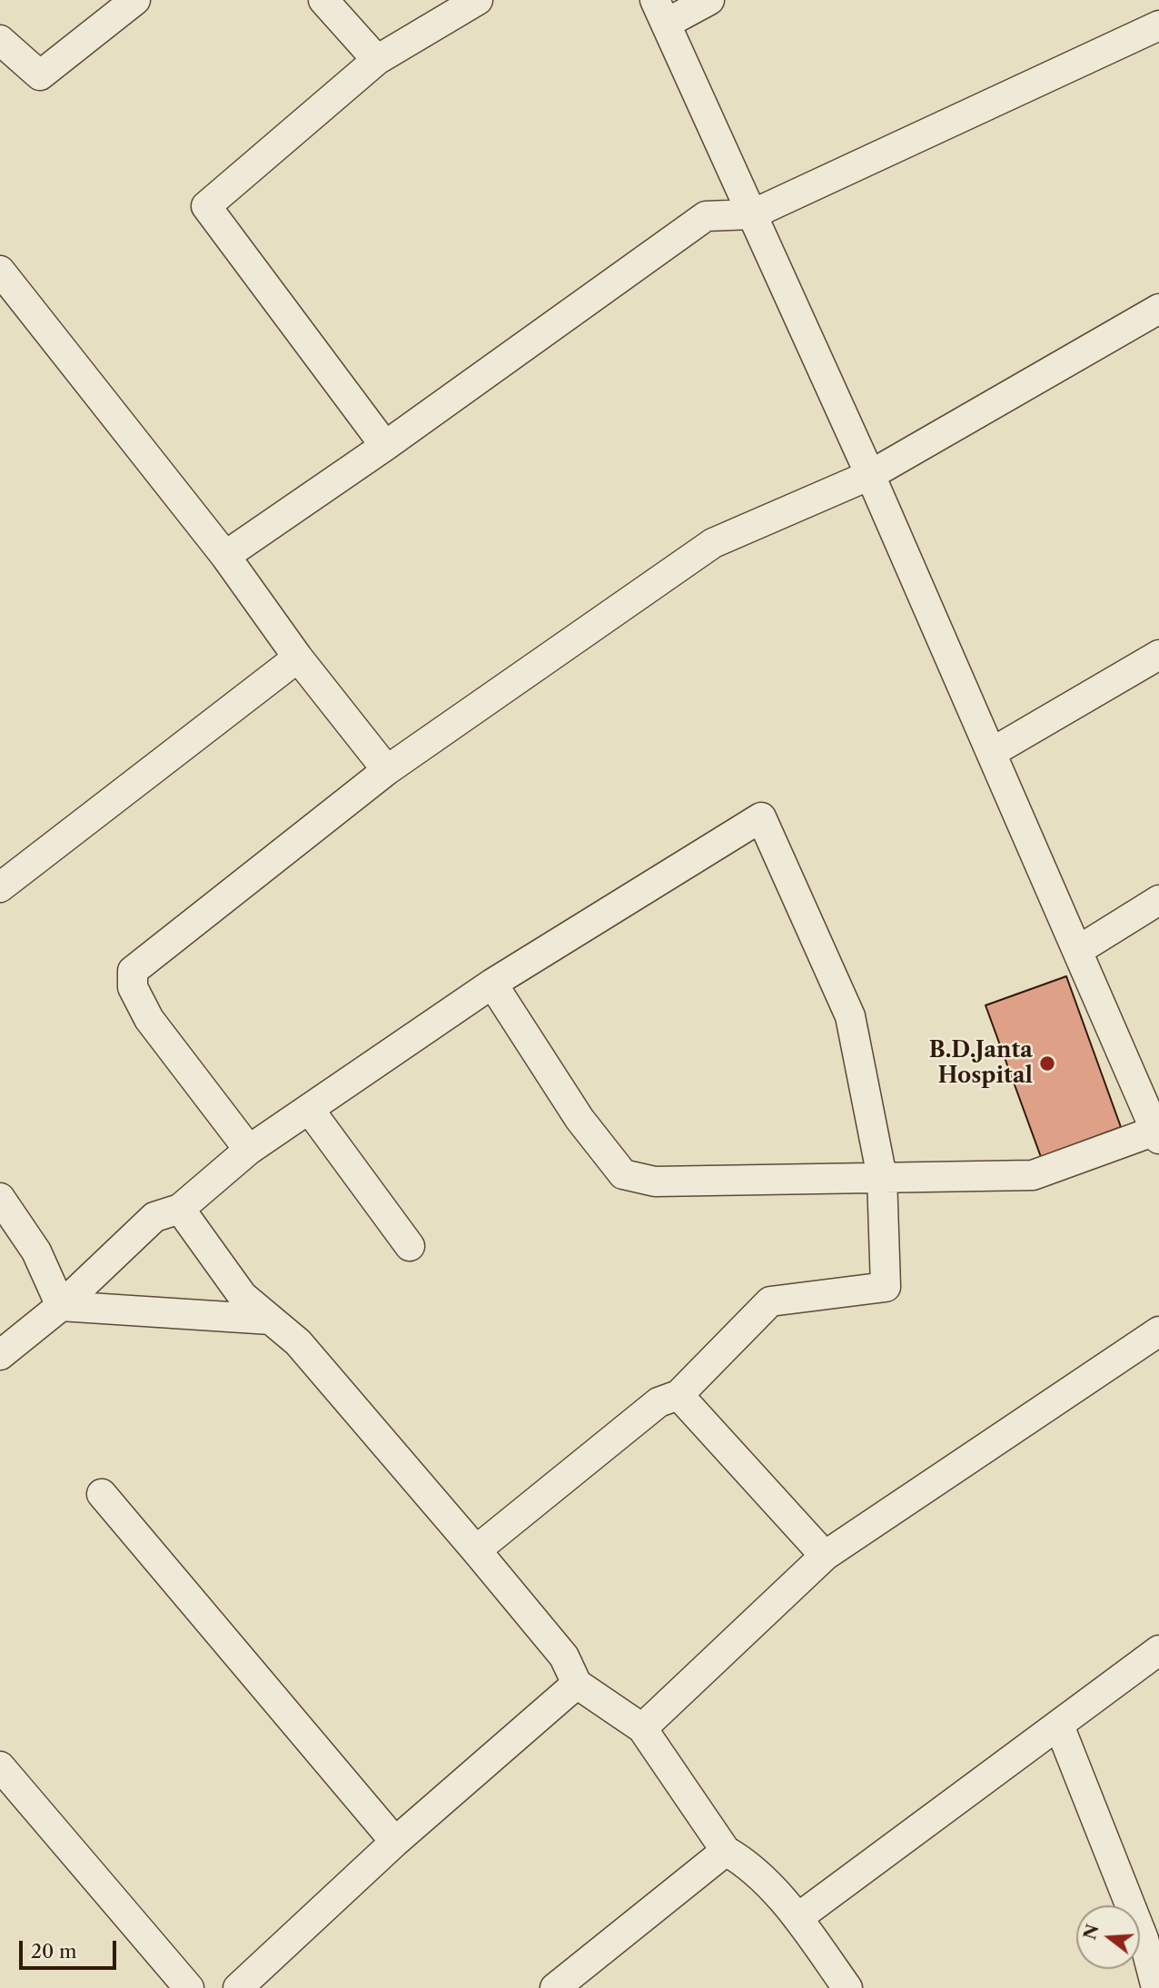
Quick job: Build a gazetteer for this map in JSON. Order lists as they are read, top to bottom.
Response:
{
  "places": ["B.D.Janta Hospital"],
  "scale_bar": "20 m",
  "north": "left"
}
